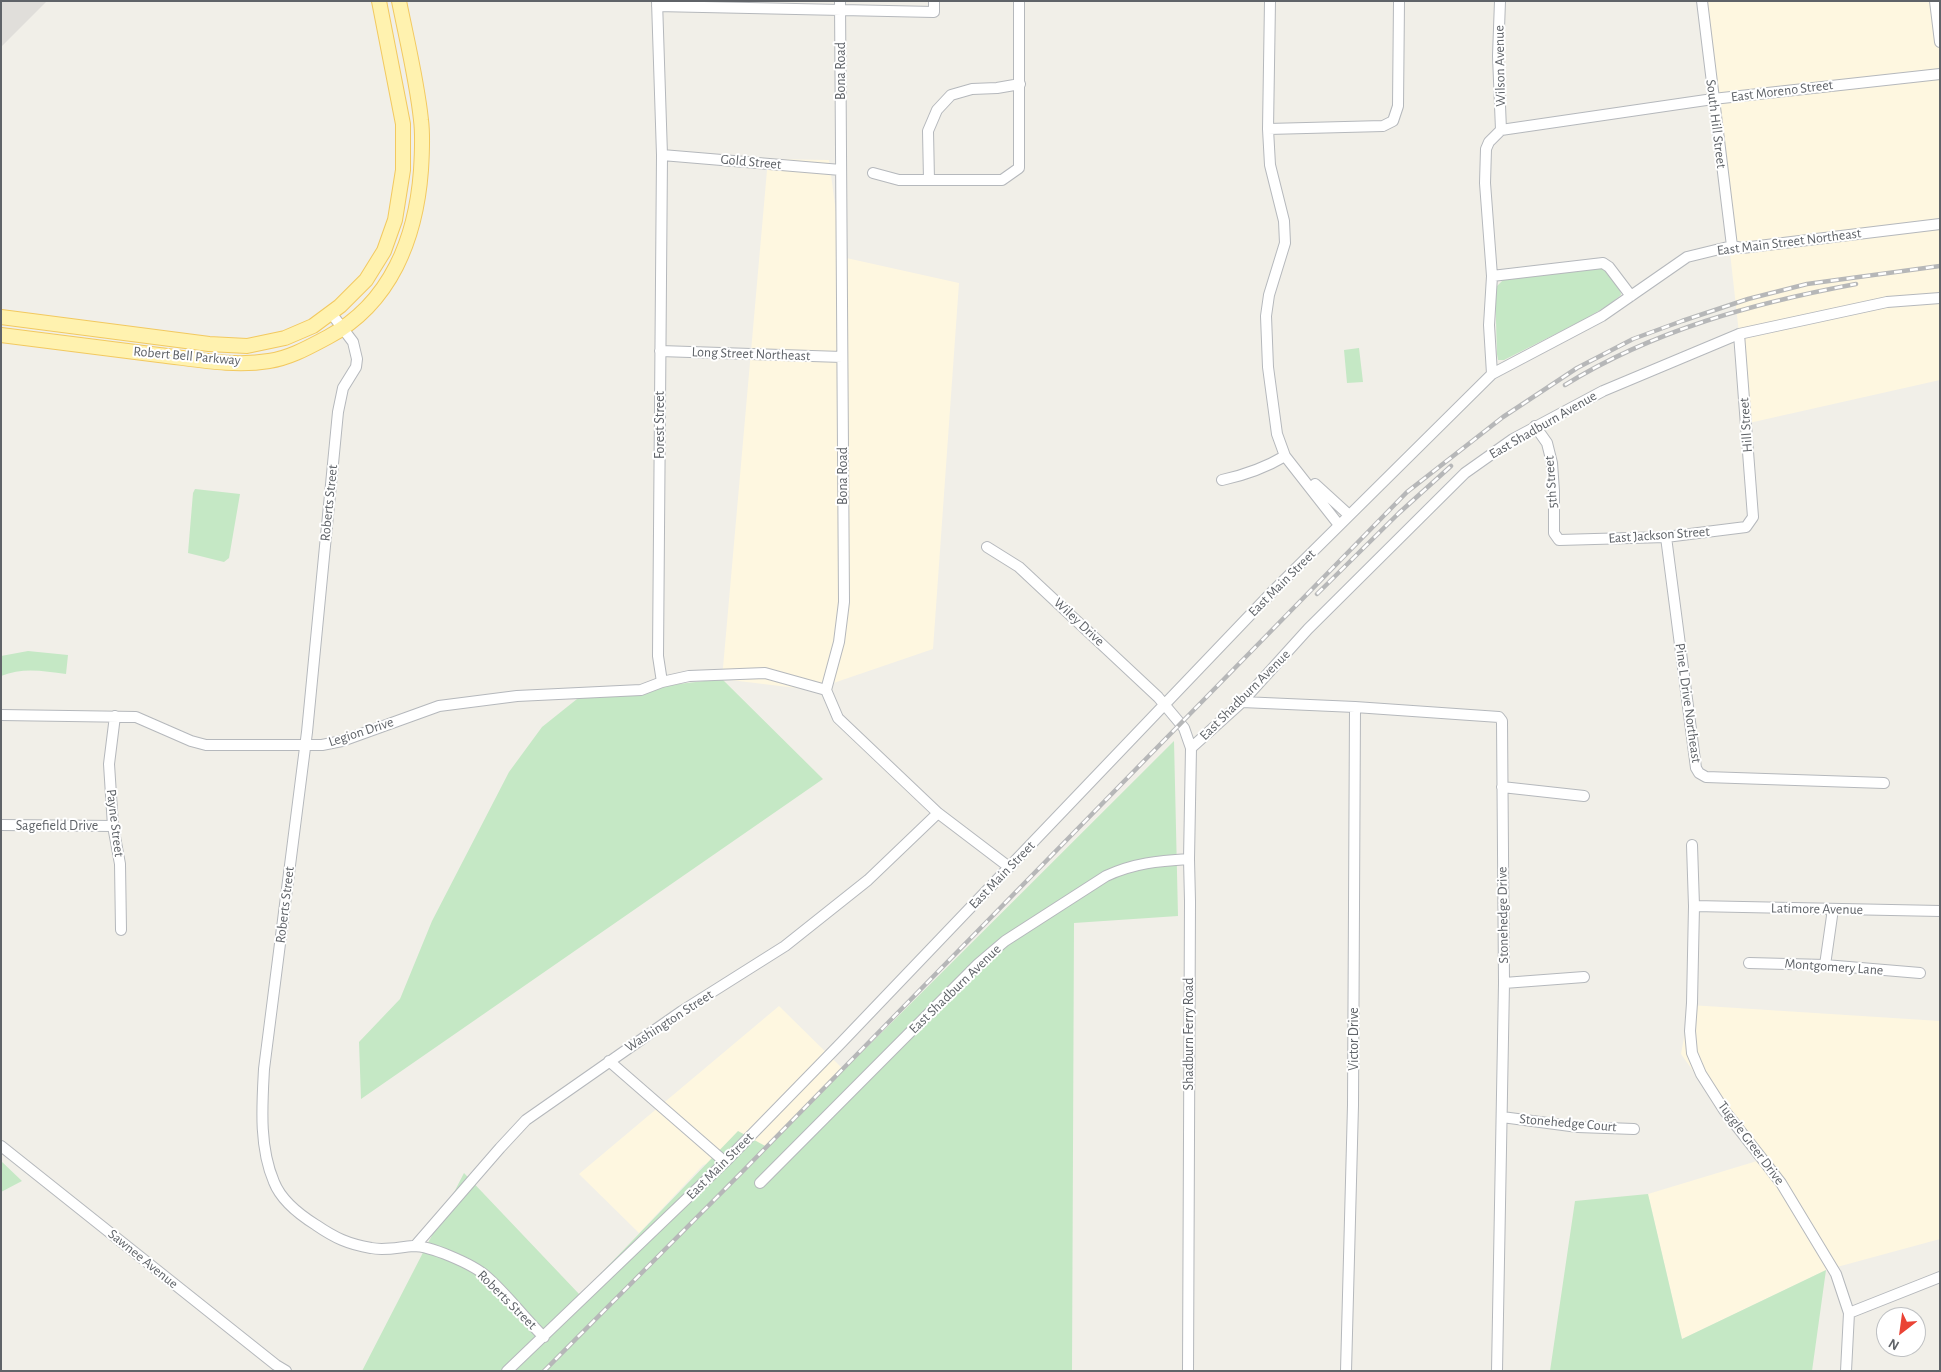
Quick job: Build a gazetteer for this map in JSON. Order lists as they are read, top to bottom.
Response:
{
  "streets": {
    "main road": ["Robert Bell Parkway"],
    "street": [
      "Wilson Avenue",
      "Bona Road",
      "East Moreno Street",
      "South Hill Street",
      "Gold Street",
      "East Main Street Northeast",
      "Long Street Northeast",
      "Forest Street",
      "East Shadburn Avenue",
      "Hill Street",
      "5th Street",
      "Roberts Street",
      "East Jackson Street",
      "East Main Street",
      "Wiley Drive",
      "Pine L Drive Northeast",
      "Legion Drive",
      "Payne Street",
      "Sagefield Drive",
      "Latimore Avenue",
      "Stonehedge Drive",
      "Montgomery Lane",
      "Washington Street",
      "Shadburn Ferry Road",
      "Victor Drive",
      "Stonehedge Court",
      "Tuggle Greer Drive",
      "Sawnee Avenue"
    ]
  },
  "crossings": [
    ["Wilson Avenue", "East Moreno Street"],
    ["Bona Road", "Gold Street"],
    ["Bona Road", "Long Street Northeast"],
    ["East Moreno Street", "South Hill Street"],
    ["South Hill Street", "East Main Street Northeast"],
    ["Gold Street", "Forest Street"],
    ["East Main Street Northeast", "East Main Street"],
    ["Long Street Northeast", "Forest Street"],
    ["Robert Bell Parkway", "Roberts Street"],
    ["Forest Street", "Legion Drive"],
    ["East Shadburn Avenue", "Hill Street"],
    ["East Shadburn Avenue", "5th Street"],
    ["East Shadburn Avenue", "Stonehedge Drive"],
    ["East Shadburn Avenue", "Shadburn Ferry Road"],
    ["Hill Street", "East Jackson Street"],
    ["5th Street", "East Jackson Street"],
    ["Roberts Street", "East Main Street"],
    ["Roberts Street", "Legion Drive"],
    ["Roberts Street", "Washington Street"],
    ["East Jackson Street", "Pine L Drive Northeast"],
    ["East Main Street", "Wiley Drive"],
    ["East Main Street", "Shadburn Ferry Road"],
    ["Wiley Drive", "Shadburn Ferry Road"],
    ["Legion Drive", "Payne Street"],
    ["Payne Street", "Sagefield Drive"],
    ["Latimore Avenue", "Tuggle Greer Drive"],
    ["Stonehedge Drive", "Victor Drive"],
    ["Stonehedge Drive", "Stonehedge Court"]
  ],
  "north": "bottom left"
}
